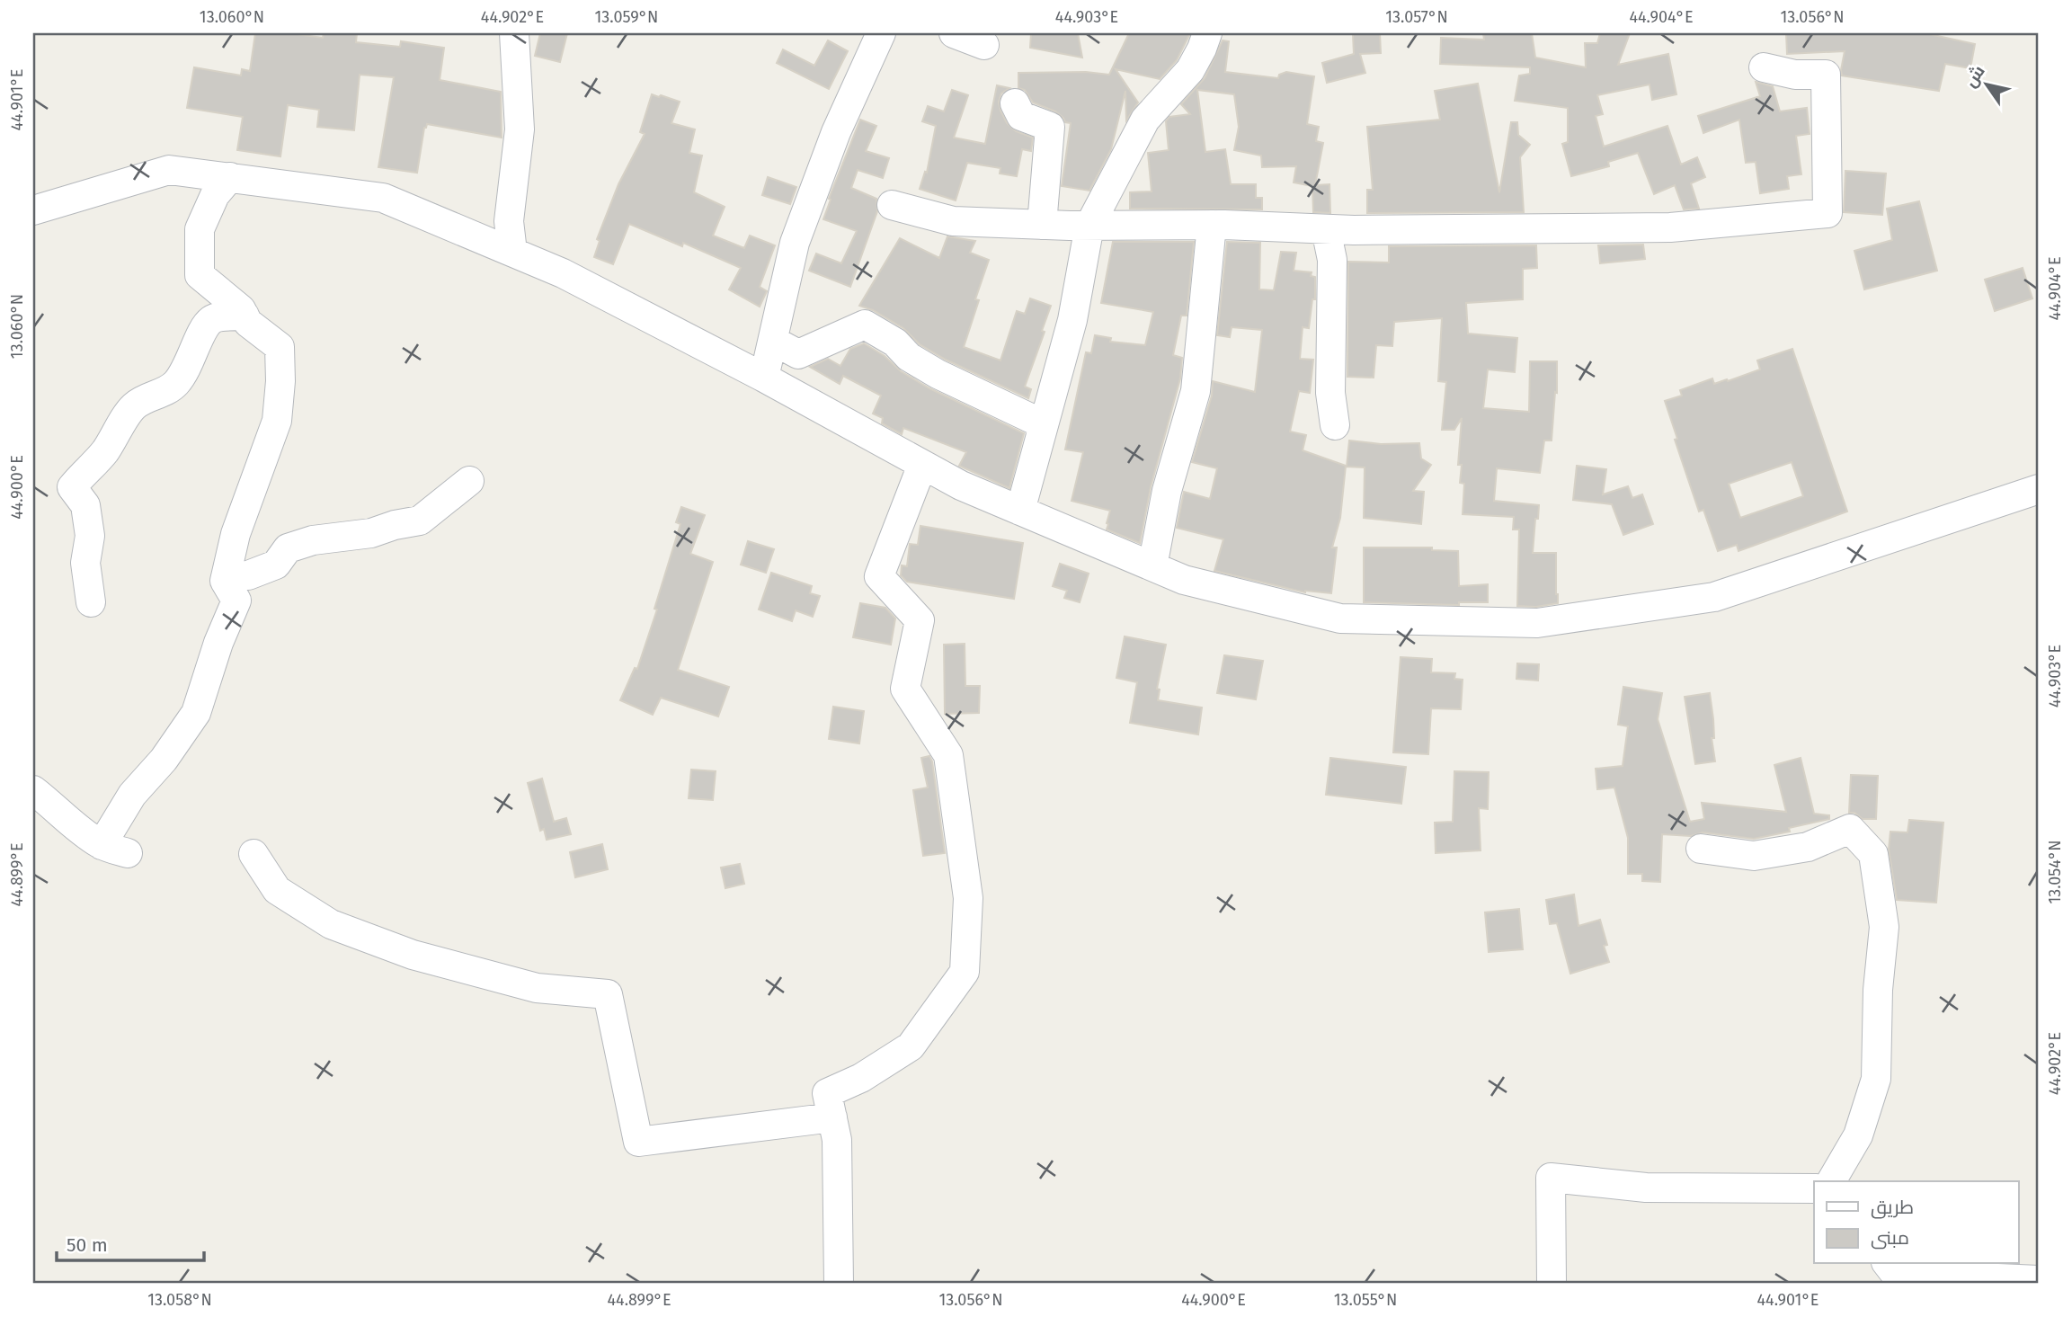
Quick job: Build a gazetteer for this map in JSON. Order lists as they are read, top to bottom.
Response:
{
  "legend": ["طريق", "مبنى"],
  "scale_bar": "50 m",
  "north": "top left",
  "coordinates": [
    "13.060°N",
    "44.902°E",
    "13.059°N",
    "44.903°E",
    "13.057°N",
    "44.904°E",
    "13.056°N",
    "44.901°E",
    "44.900°E",
    "13.054°N",
    "44.899°E",
    "13.058°N",
    "13.055°N"
  ]
}
